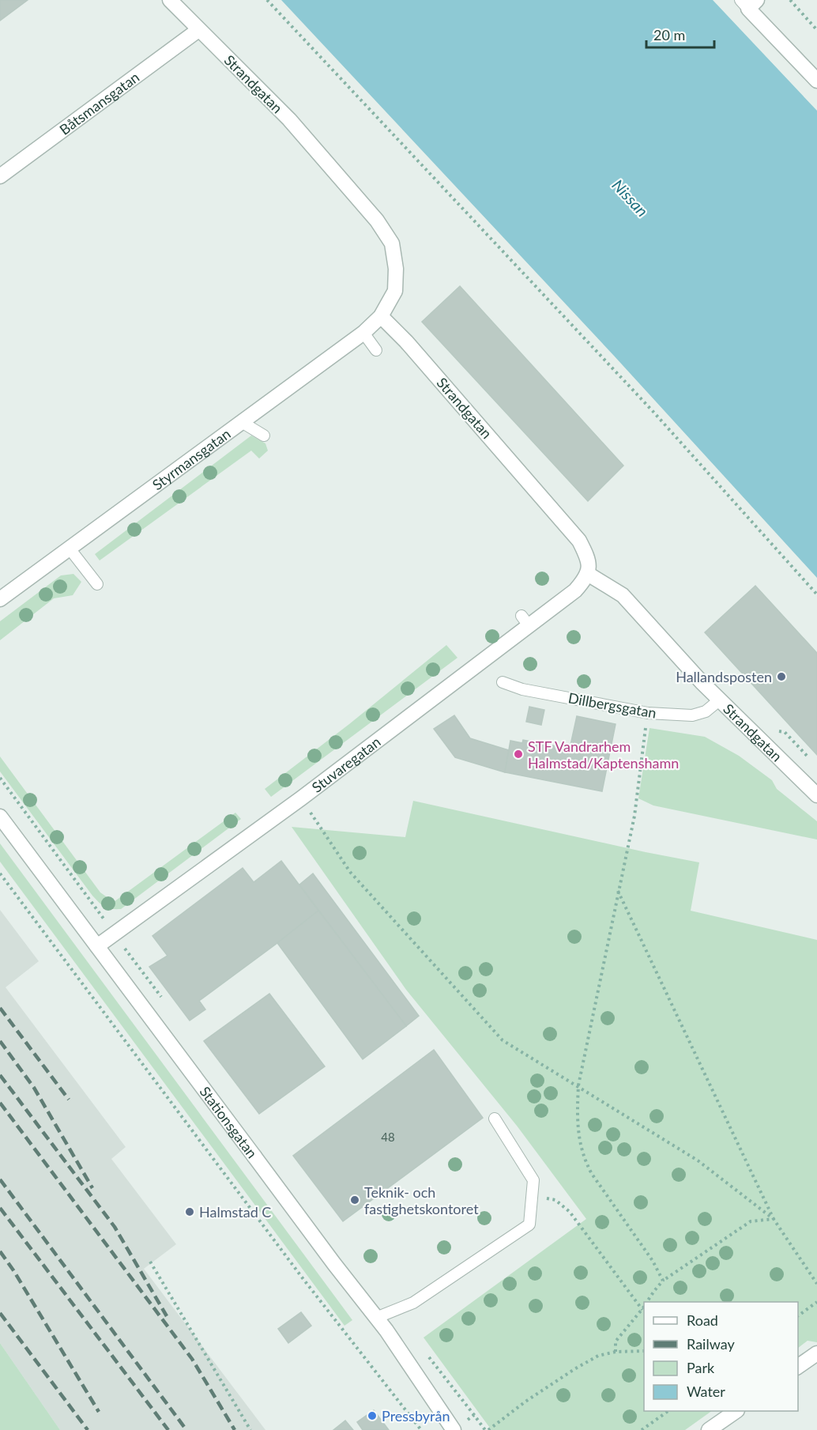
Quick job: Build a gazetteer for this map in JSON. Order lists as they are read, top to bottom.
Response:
{
  "streets": {
    "street": [
      "Strandgatan",
      "Båtsmansgatan",
      "Styrmansgatan",
      "Stuvaregatan",
      "Stationsgatan"
    ],
    "lane": ["Dillbergsgatan"]
  },
  "crossings": [
    ["Strandgatan", "Båtsmansgatan"],
    ["Strandgatan", "Styrmansgatan"],
    ["Strandgatan", "Dillbergsgatan"],
    ["Strandgatan", "Stuvaregatan"],
    ["Stuvaregatan", "Stationsgatan"]
  ],
  "water": ["Nissan"],
  "places": [
    "Hallandsposten",
    "STF Vandrarhem Halmstad/Kaptenshamn",
    "Teknik- och fastighetskontoret",
    "Halmstad C",
    "Pressbyrån"
  ],
  "house_numbers": ["48"],
  "legend": [
    "Road",
    "Railway",
    "Park",
    "Water"
  ],
  "scale_bar": "20 m"
}
